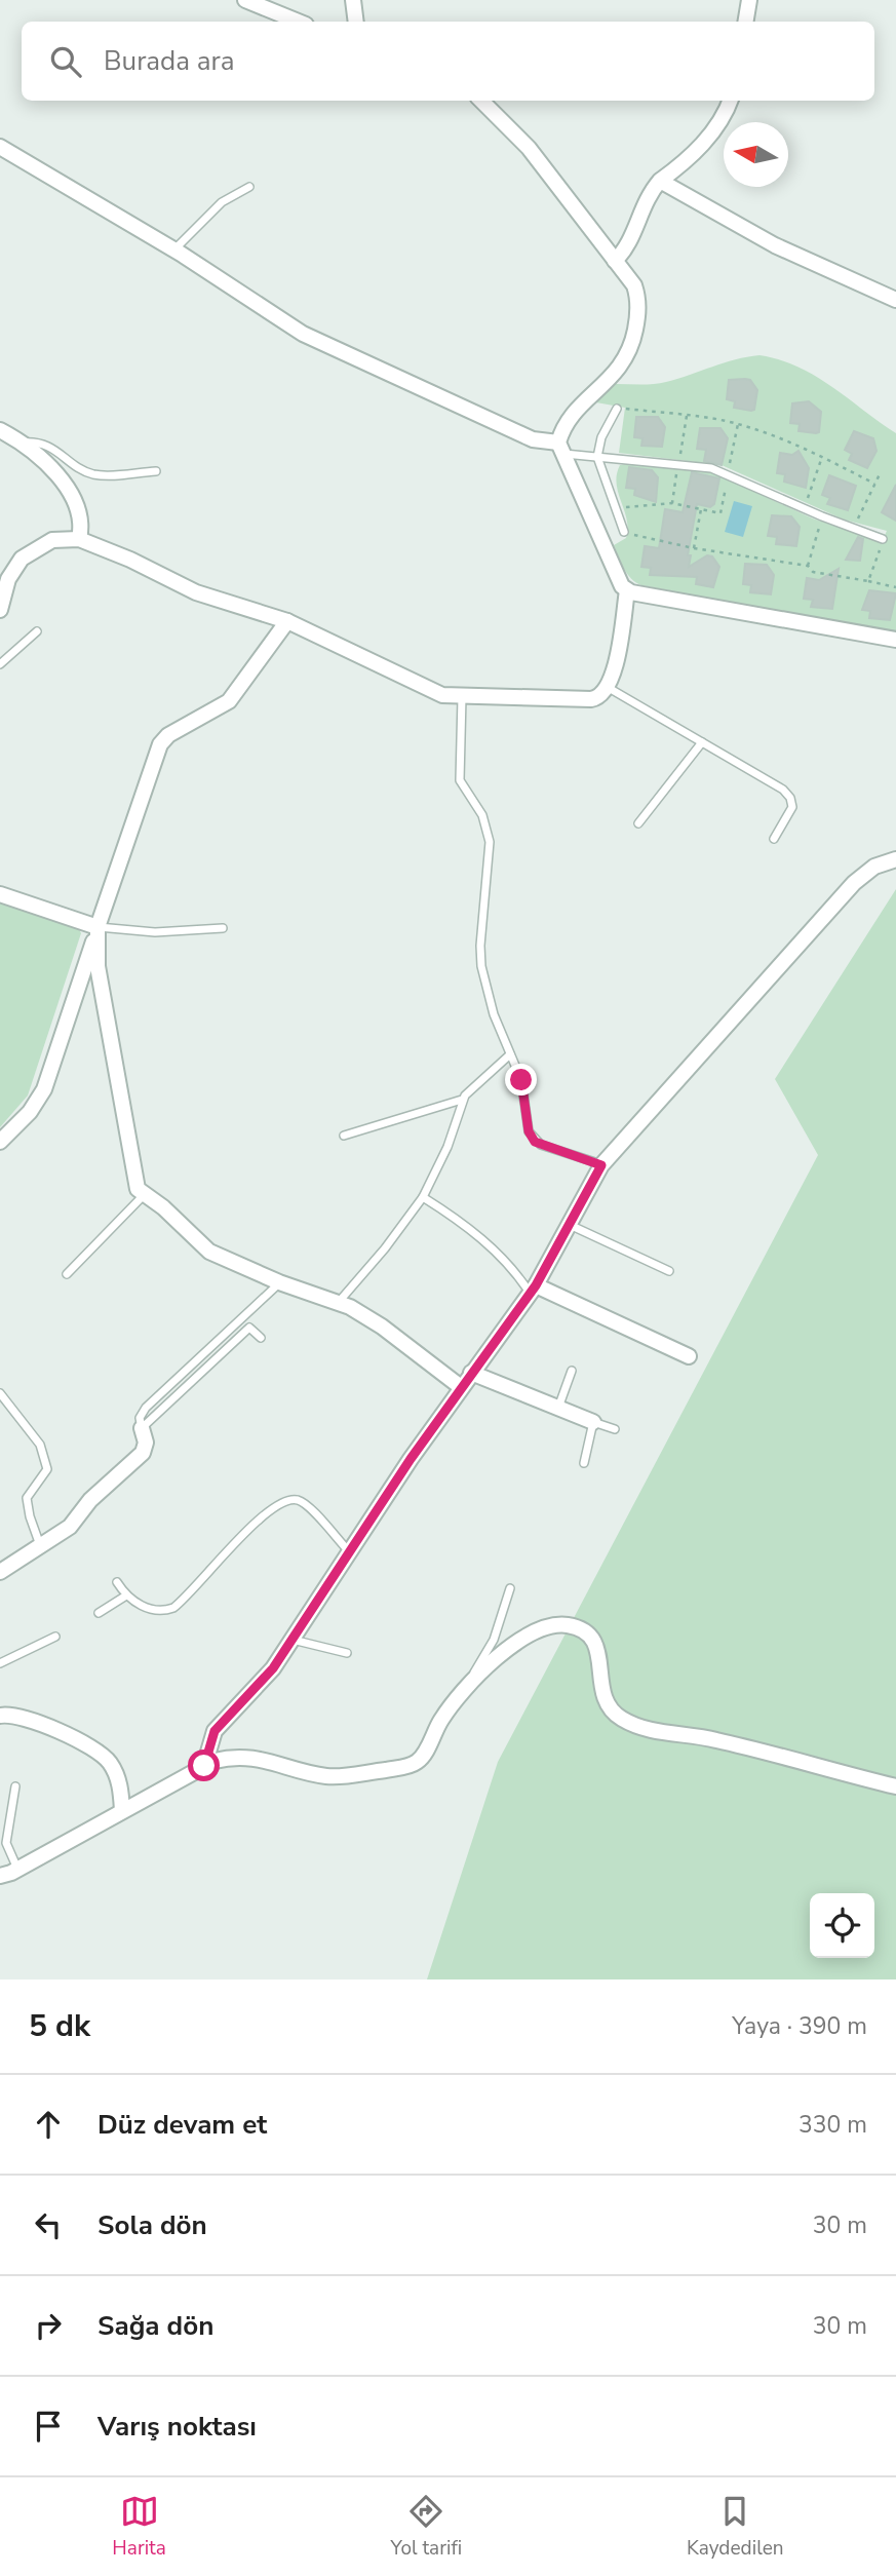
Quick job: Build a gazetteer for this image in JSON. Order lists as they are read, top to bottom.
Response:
{
  "north": "left",
  "page": {
    "search": "Burada ara",
    "heading": ["5 dk", "Yaya · 390 m"],
    "list": [
      ["Düz devam et", "330 m"],
      ["Sola dön", "30 m"],
      ["Sağa dön", "30 m"],
      "Varış noktası"
    ],
    "nav": ["Harita", "Yol tarifi", "Kaydedilen"]
  }
}
